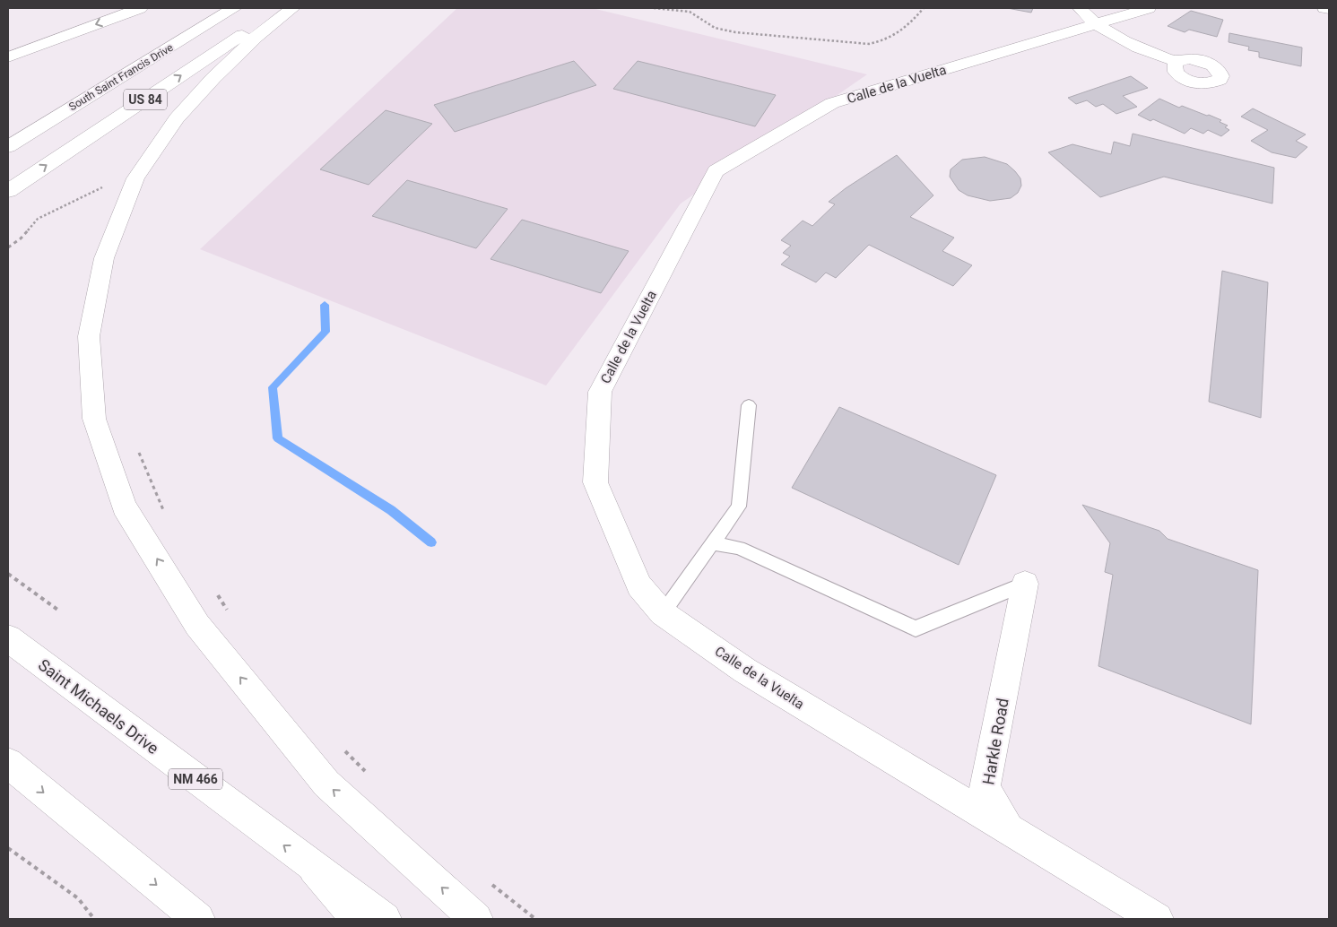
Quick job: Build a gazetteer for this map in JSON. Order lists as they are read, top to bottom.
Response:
{
  "streets": {
    "main road": [
      "South Saint Francis Drive",
      "Calle de la Vuelta",
      "US 84",
      "Saint Michaels Drive",
      "Harkle Road",
      "NM 466"
    ]
  },
  "crossings": [
    ["Calle de la Vuelta", "Harkle Road"]
  ]
}
